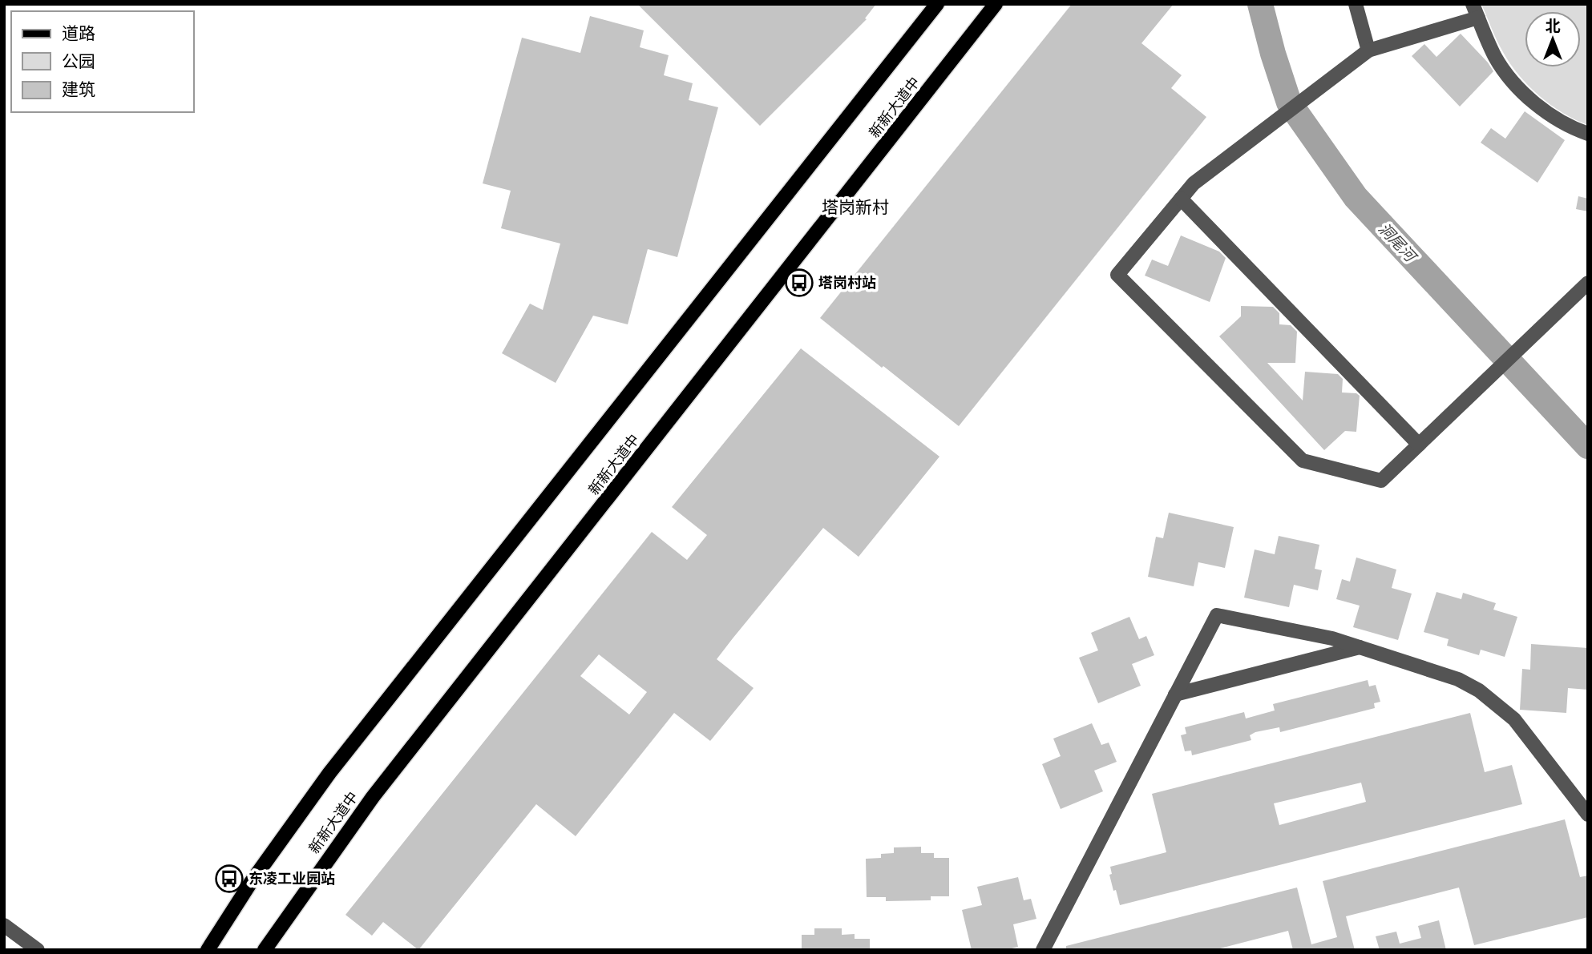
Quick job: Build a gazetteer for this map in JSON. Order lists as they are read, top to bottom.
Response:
{
  "streets": {
    "main road": ["新新大道中"]
  },
  "districts": ["塔岗新村"],
  "water": ["洞尾河"],
  "places": {
    "bus stop": ["塔岗村站", "东凌工业园站"]
  },
  "legend": ["道路", "公园", "建筑"],
  "north": "top"
}
